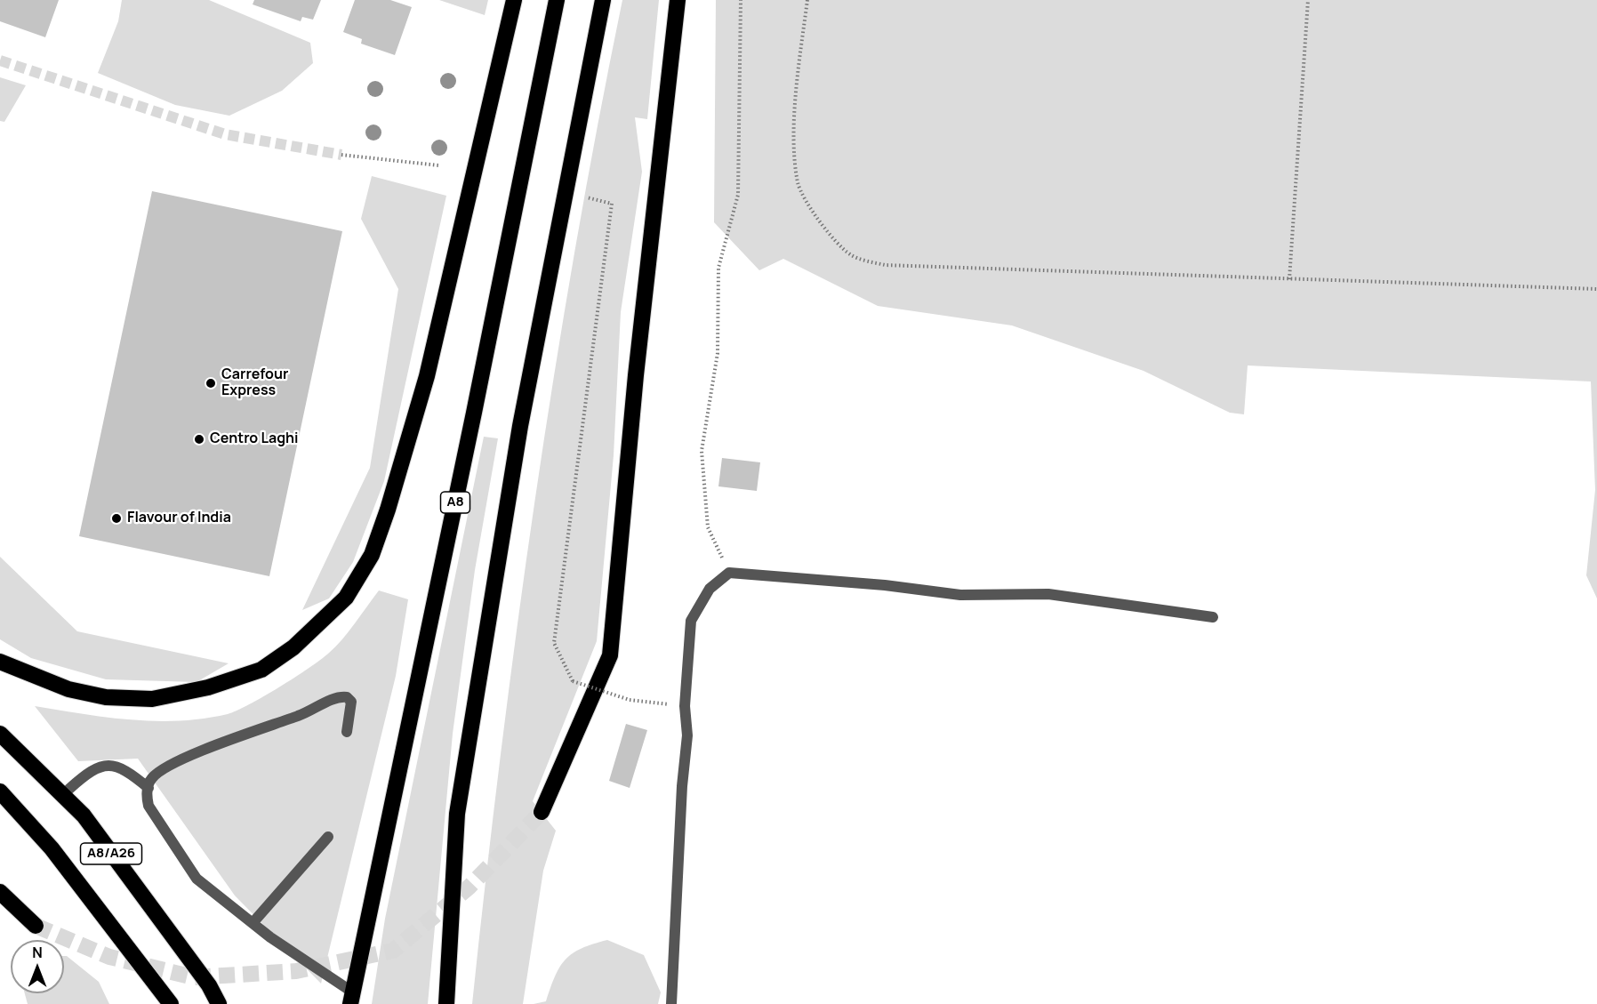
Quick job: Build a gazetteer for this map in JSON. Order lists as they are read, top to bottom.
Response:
{
  "streets": {
    "highway": ["A8", "A8/A26"]
  },
  "places": ["Carrefour Express", "Centro Laghi", "Flavour of India"],
  "north": "top"
}
